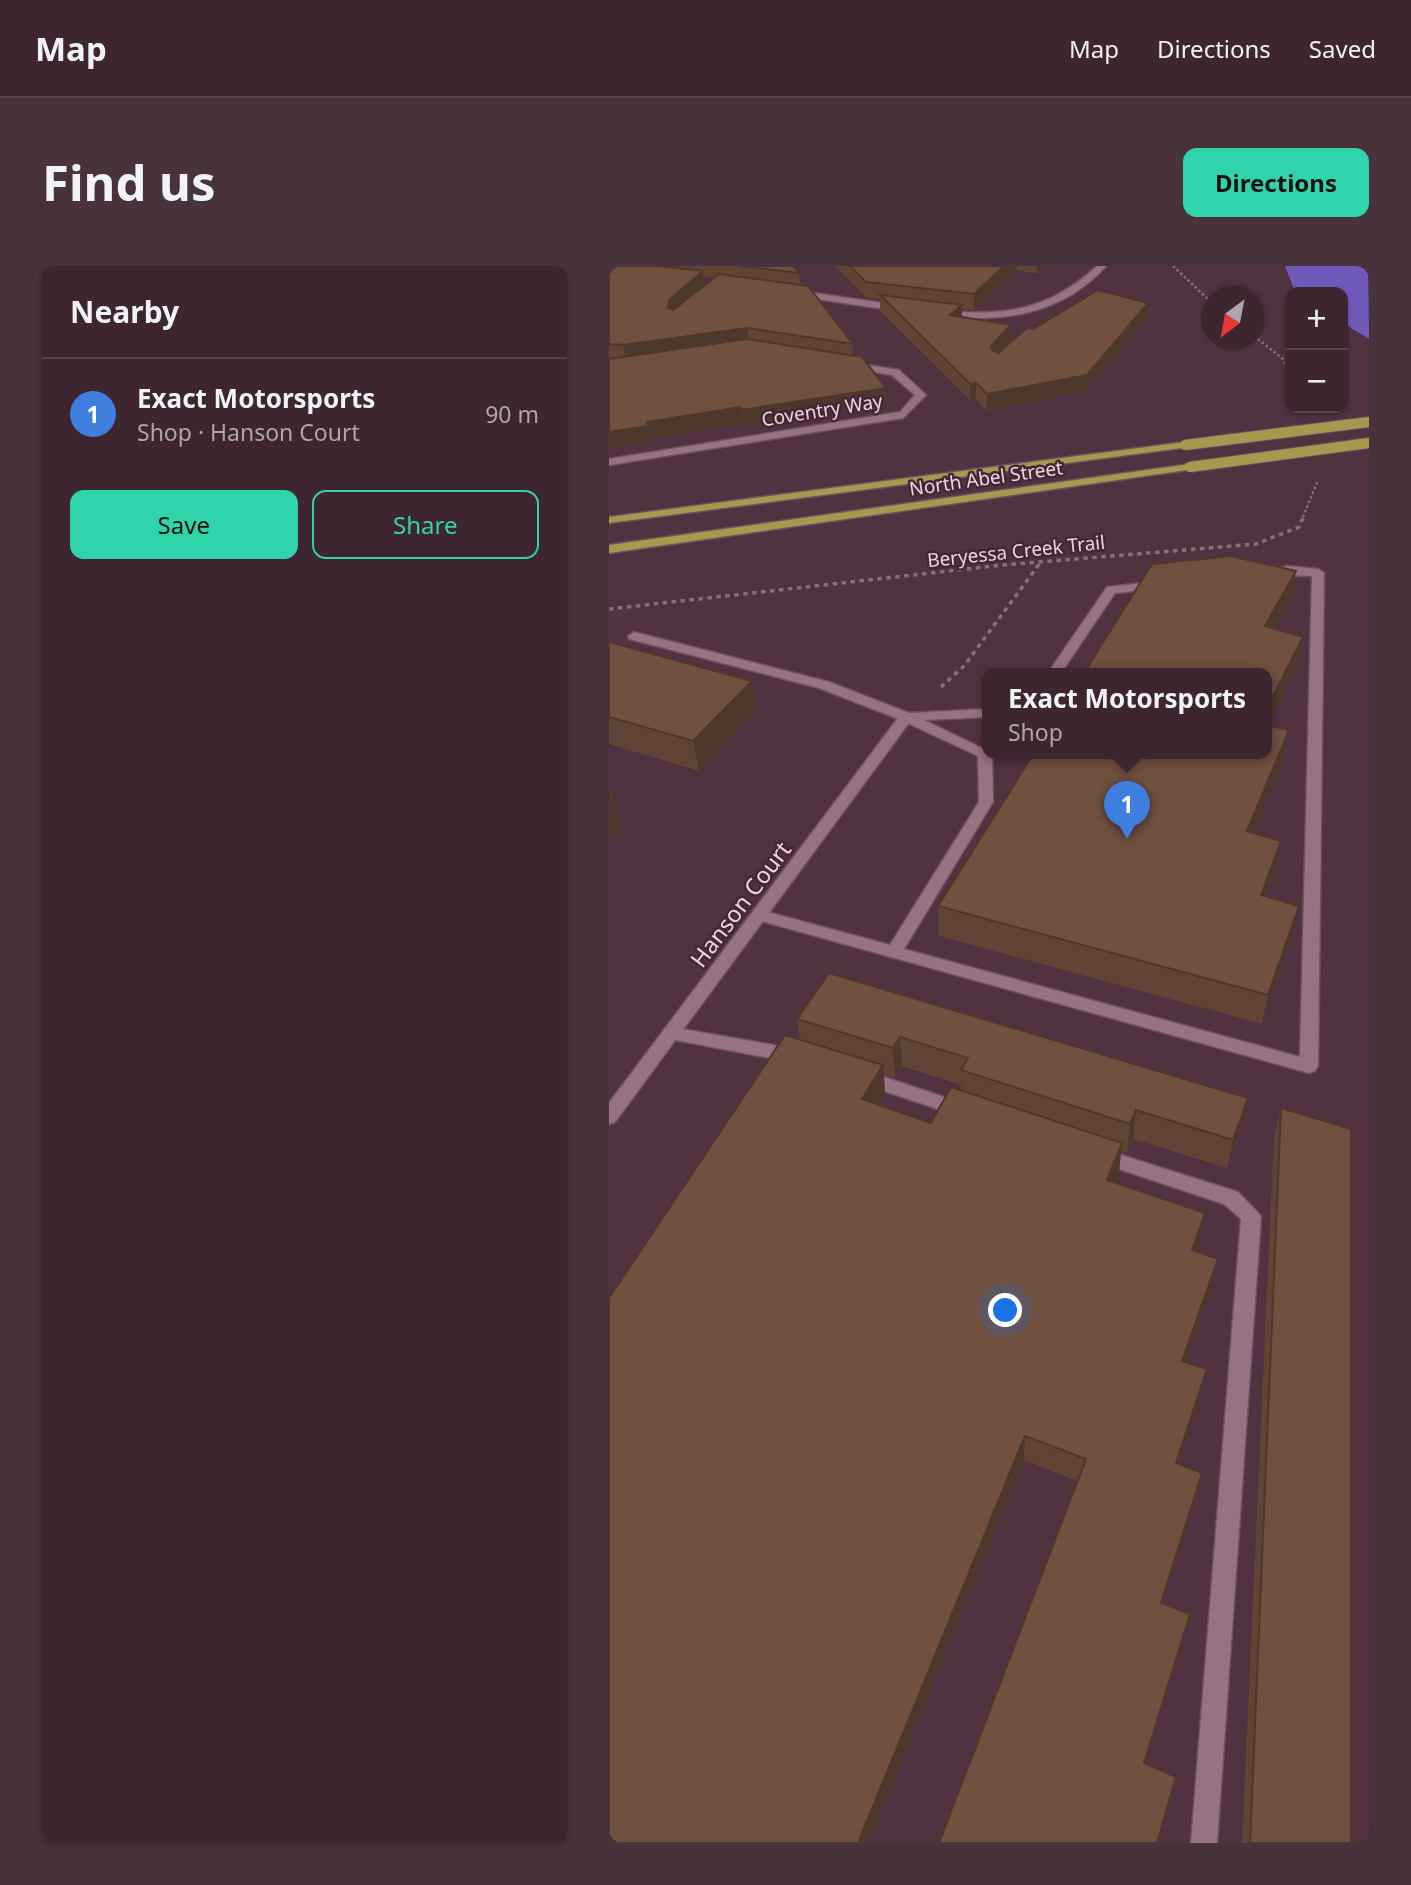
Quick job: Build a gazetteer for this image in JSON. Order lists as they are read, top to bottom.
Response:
{
  "streets": {
    "main road": ["North Abel Street"],
    "street": ["Coventry Way", "Hanson Court"],
    "path": ["Beryessa Creek Trail"]
  },
  "north": "bottom left",
  "page": {
    "header": "Map",
    "nav": ["Map", "Directions", "Saved"],
    "buttons": [
      "Directions",
      ["Save", "Share"]
    ],
    "title": "Find us",
    "heading": "Nearby",
    "map_buttons": ["+", "−"],
    "list": [
      {
        "mark": "1",
        "name": "Exact Motorsports",
        "note": "Shop · Hanson Court",
        "value": "90 m"
      }
    ],
    "popup": ["Exact Motorsports", "Shop"],
    "pins": "1"
  }
}
